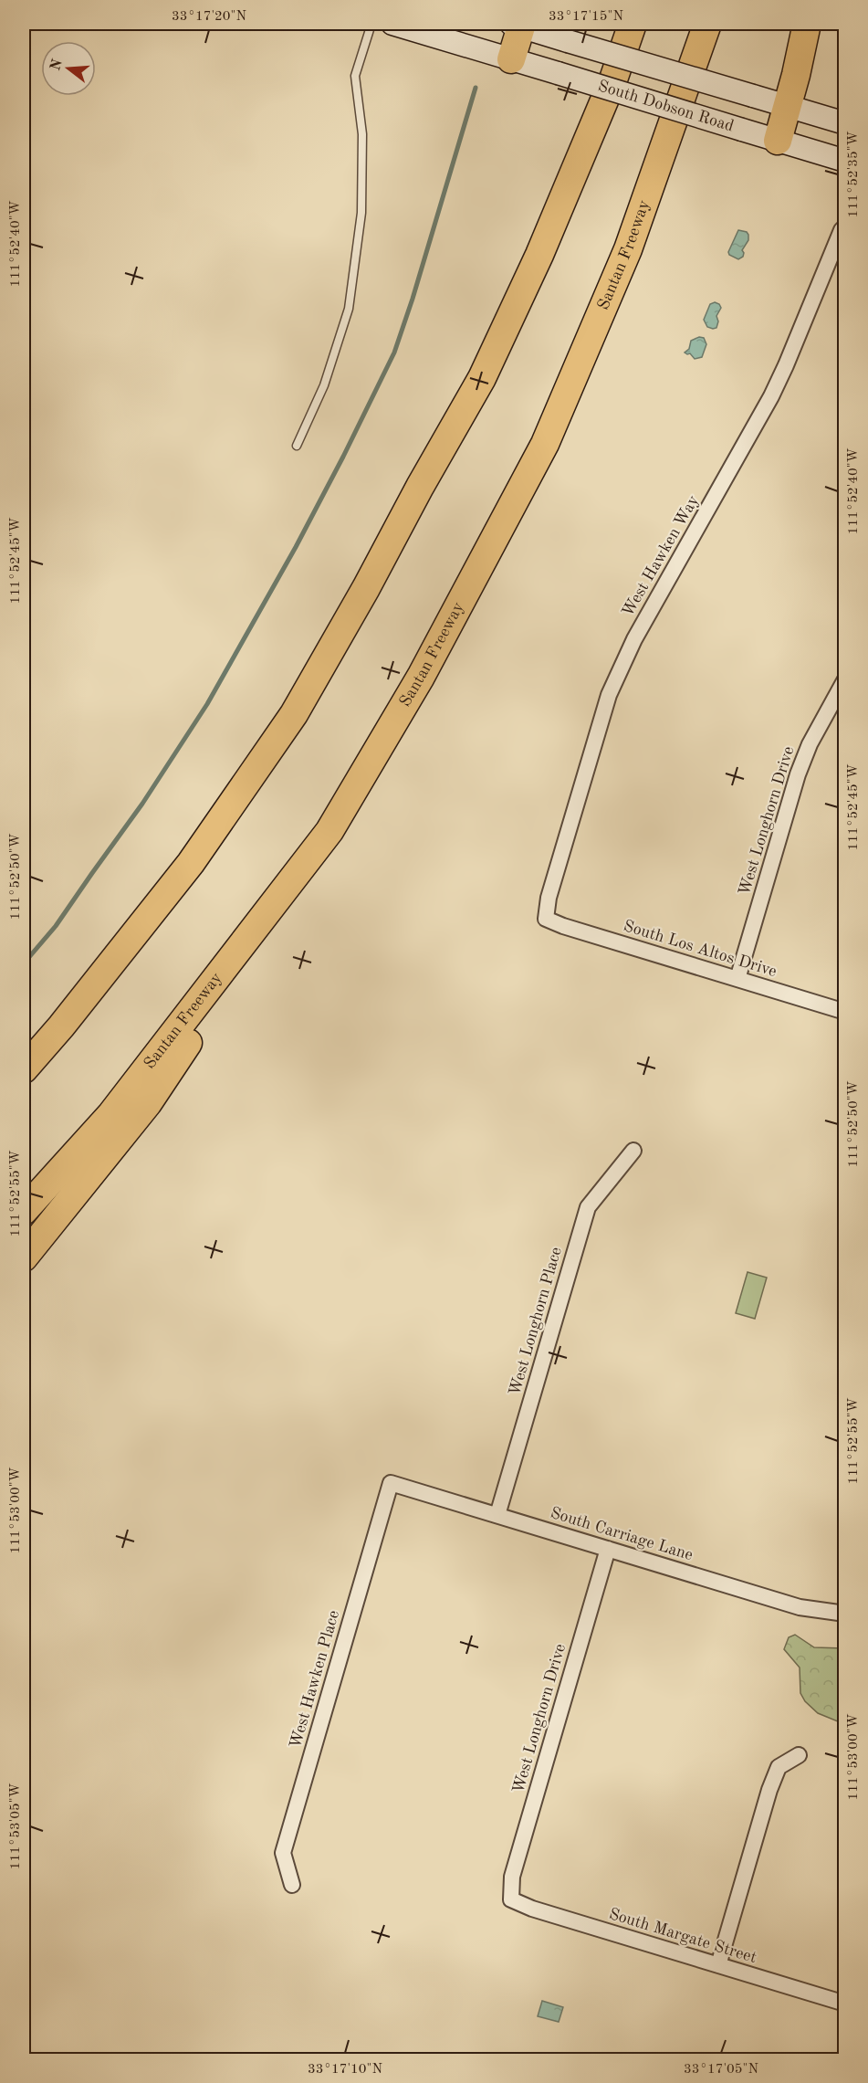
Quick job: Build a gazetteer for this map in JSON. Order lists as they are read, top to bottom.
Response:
{
  "streets": {
    "highway": ["Santan Freeway"],
    "main road": ["South Dobson Road"],
    "street": [
      "West Hawken Way",
      "West Longhorn Drive",
      "South Los Altos Drive",
      "West Longhorn Place",
      "South Carriage Lane",
      "West Hawken Place",
      "South Margate Street"
    ]
  },
  "crossings": [
    ["West Hawken Way", "South Los Altos Drive"],
    ["West Longhorn Drive", "South Los Altos Drive"],
    ["West Longhorn Drive", "South Carriage Lane"],
    ["West Longhorn Drive", "South Margate Street"],
    ["West Longhorn Place", "South Carriage Lane"],
    ["South Carriage Lane", "West Hawken Place"]
  ],
  "north": "left",
  "coordinates": [
    "33°17'20\"N",
    "33°17'15\"N",
    "111°52'35\"W",
    "111°52'40\"W",
    "111°52'45\"W",
    "111°52'50\"W",
    "111°52'55\"W",
    "111°53'00\"W",
    "111°53'05\"W",
    "33°17'10\"N",
    "33°17'05\"N"
  ]
}
